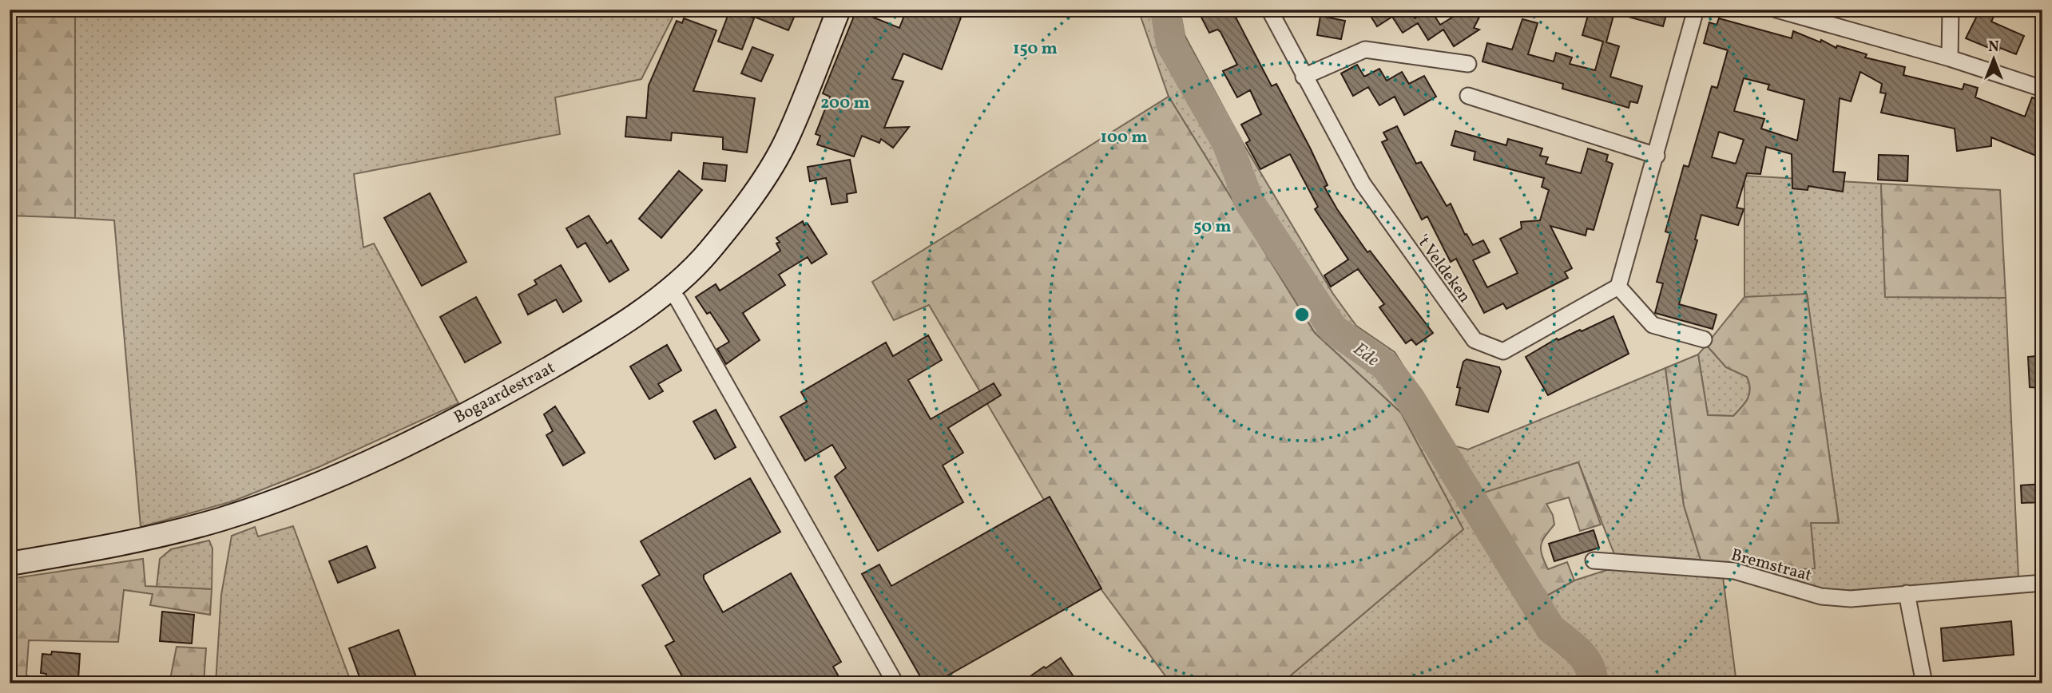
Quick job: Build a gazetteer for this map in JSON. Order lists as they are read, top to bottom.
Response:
{
  "streets": {
    "street": ["'t Veldeken", "Bogaardestraat", "Bremstraat"]
  },
  "water": ["Ede"],
  "north": "top",
  "rings": [
    "150 m",
    "200 m",
    "100 m",
    "50 m"
  ]
}
